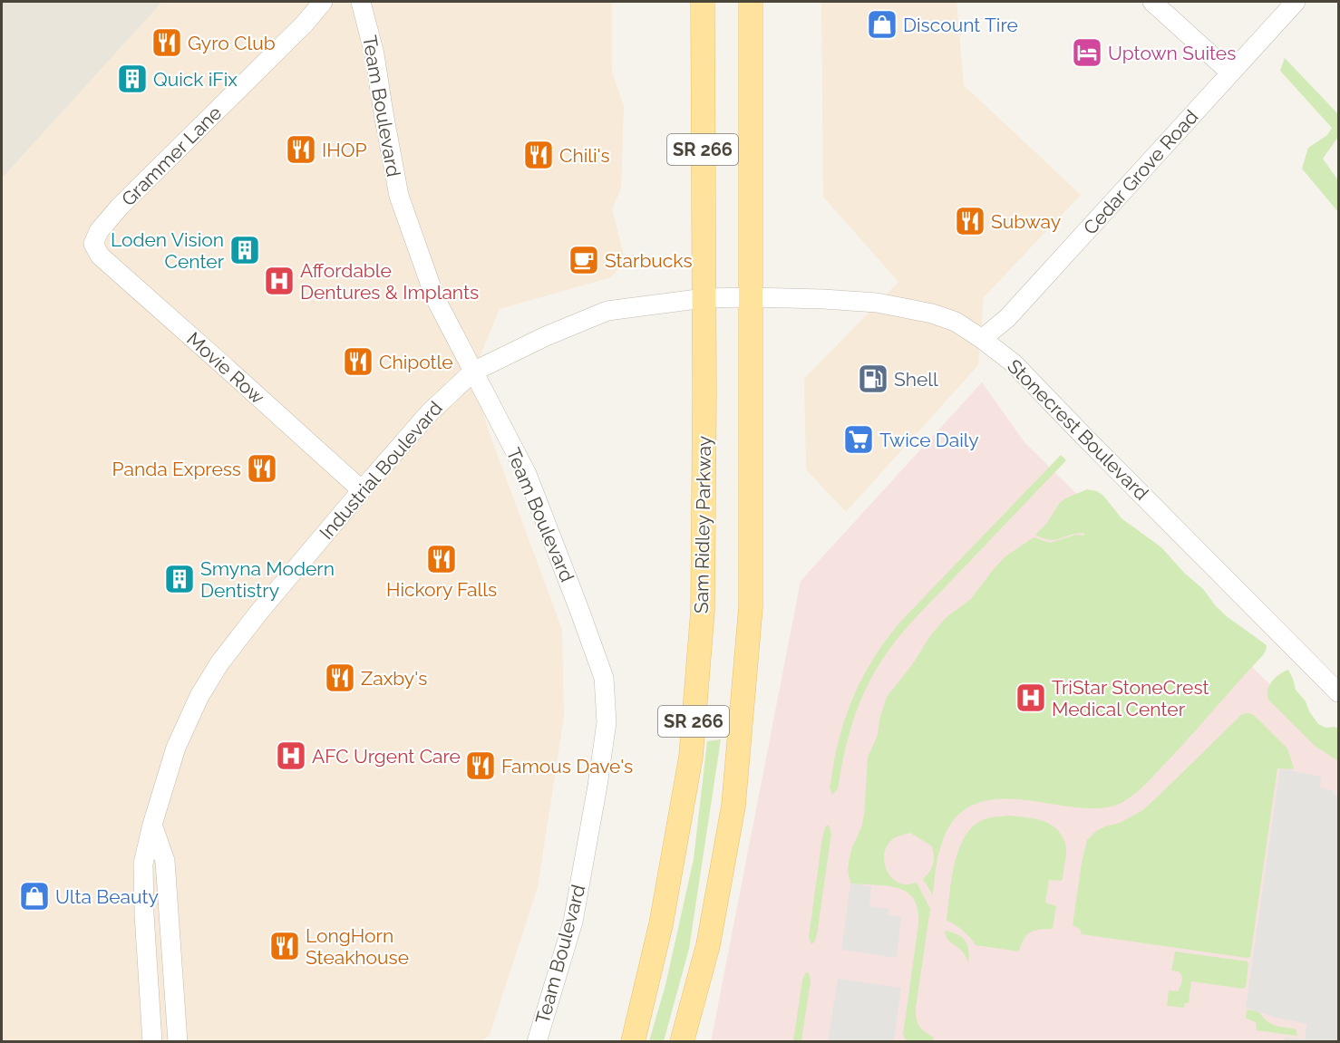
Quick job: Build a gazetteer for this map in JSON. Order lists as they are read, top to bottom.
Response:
{
  "streets": {
    "main road": ["SR 266", "Sam Ridley Parkway"],
    "street": [
      "Team Boulevard",
      "Grammer Lane",
      "Cedar Grove Road",
      "Movie Row",
      "Stonecrest Boulevard",
      "Industrial Boulevard"
    ]
  },
  "crossings": [
    ["Team Boulevard", "Industrial Boulevard"],
    ["SR 266", "Stonecrest Boulevard"],
    ["SR 266", "Industrial Boulevard"],
    ["Grammer Lane", "Movie Row"],
    ["Cedar Grove Road", "Stonecrest Boulevard"],
    ["Movie Row", "Industrial Boulevard"],
    ["Stonecrest Boulevard", "Industrial Boulevard"],
    ["Industrial Boulevard", "Sam Ridley Parkway"]
  ],
  "places": {
    "shop": ["Discount Tire", "Ulta Beauty"],
    "restaurant": [
      "Gyro Club",
      "IHOP",
      "Chili's",
      "Subway",
      "Chipotle",
      "Panda Express",
      "Hickory Falls",
      "Zaxby's",
      "Famous Dave's",
      "LongHorn Steakhouse"
    ],
    "hotel": ["Uptown Suites"],
    "building": ["Quick iFix", "Loden Vision Center", "Smyna Modern Dentistry"],
    "cafe": ["Starbucks"],
    "hospital": ["Affordable Dentures & Implants", "TriStar StoneCrest Medical Center", "AFC Urgent Care"],
    "fuel station": ["Shell"],
    "supermarket": ["Twice Daily"]
  }
}
